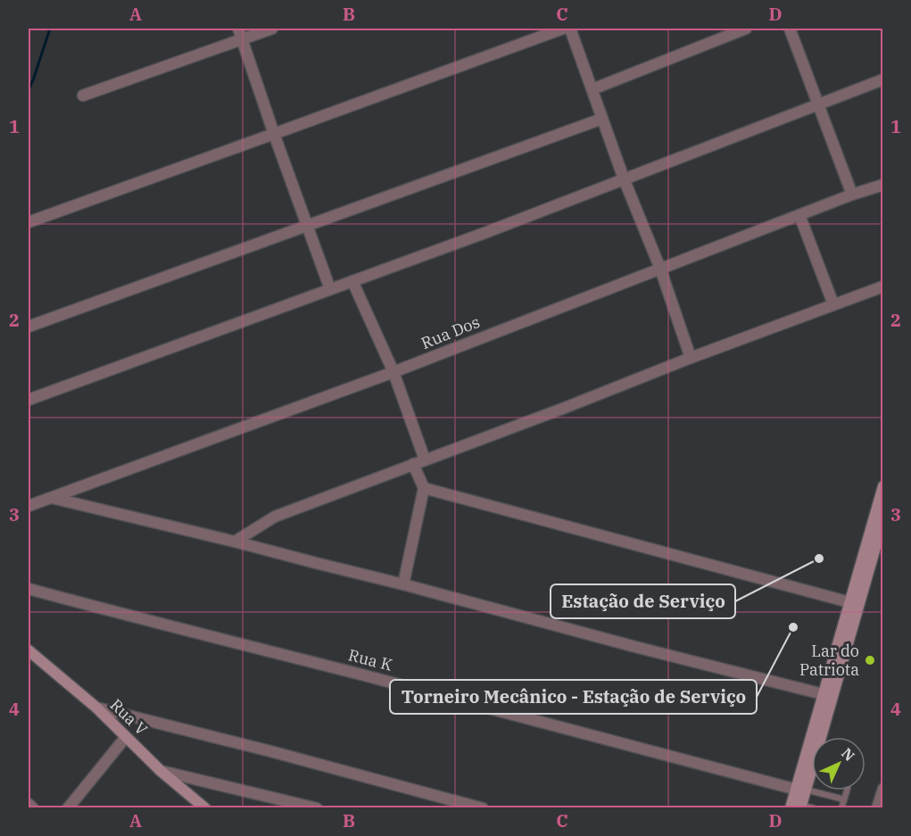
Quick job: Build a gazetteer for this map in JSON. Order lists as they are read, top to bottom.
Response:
{
  "streets": {
    "main road": ["Rua V"],
    "street": ["Rua Dos", "Rua K"]
  },
  "places": ["Estação de Serviço", "Torneiro Mecânico - Estação de Serviço", "Lar do Patriota"],
  "north": "top right",
  "grid": {
    "columns": [
      "A",
      "B",
      "C",
      "D"
    ],
    "rows": [
      "1",
      "2",
      "3",
      "4"
    ]
  }
}
